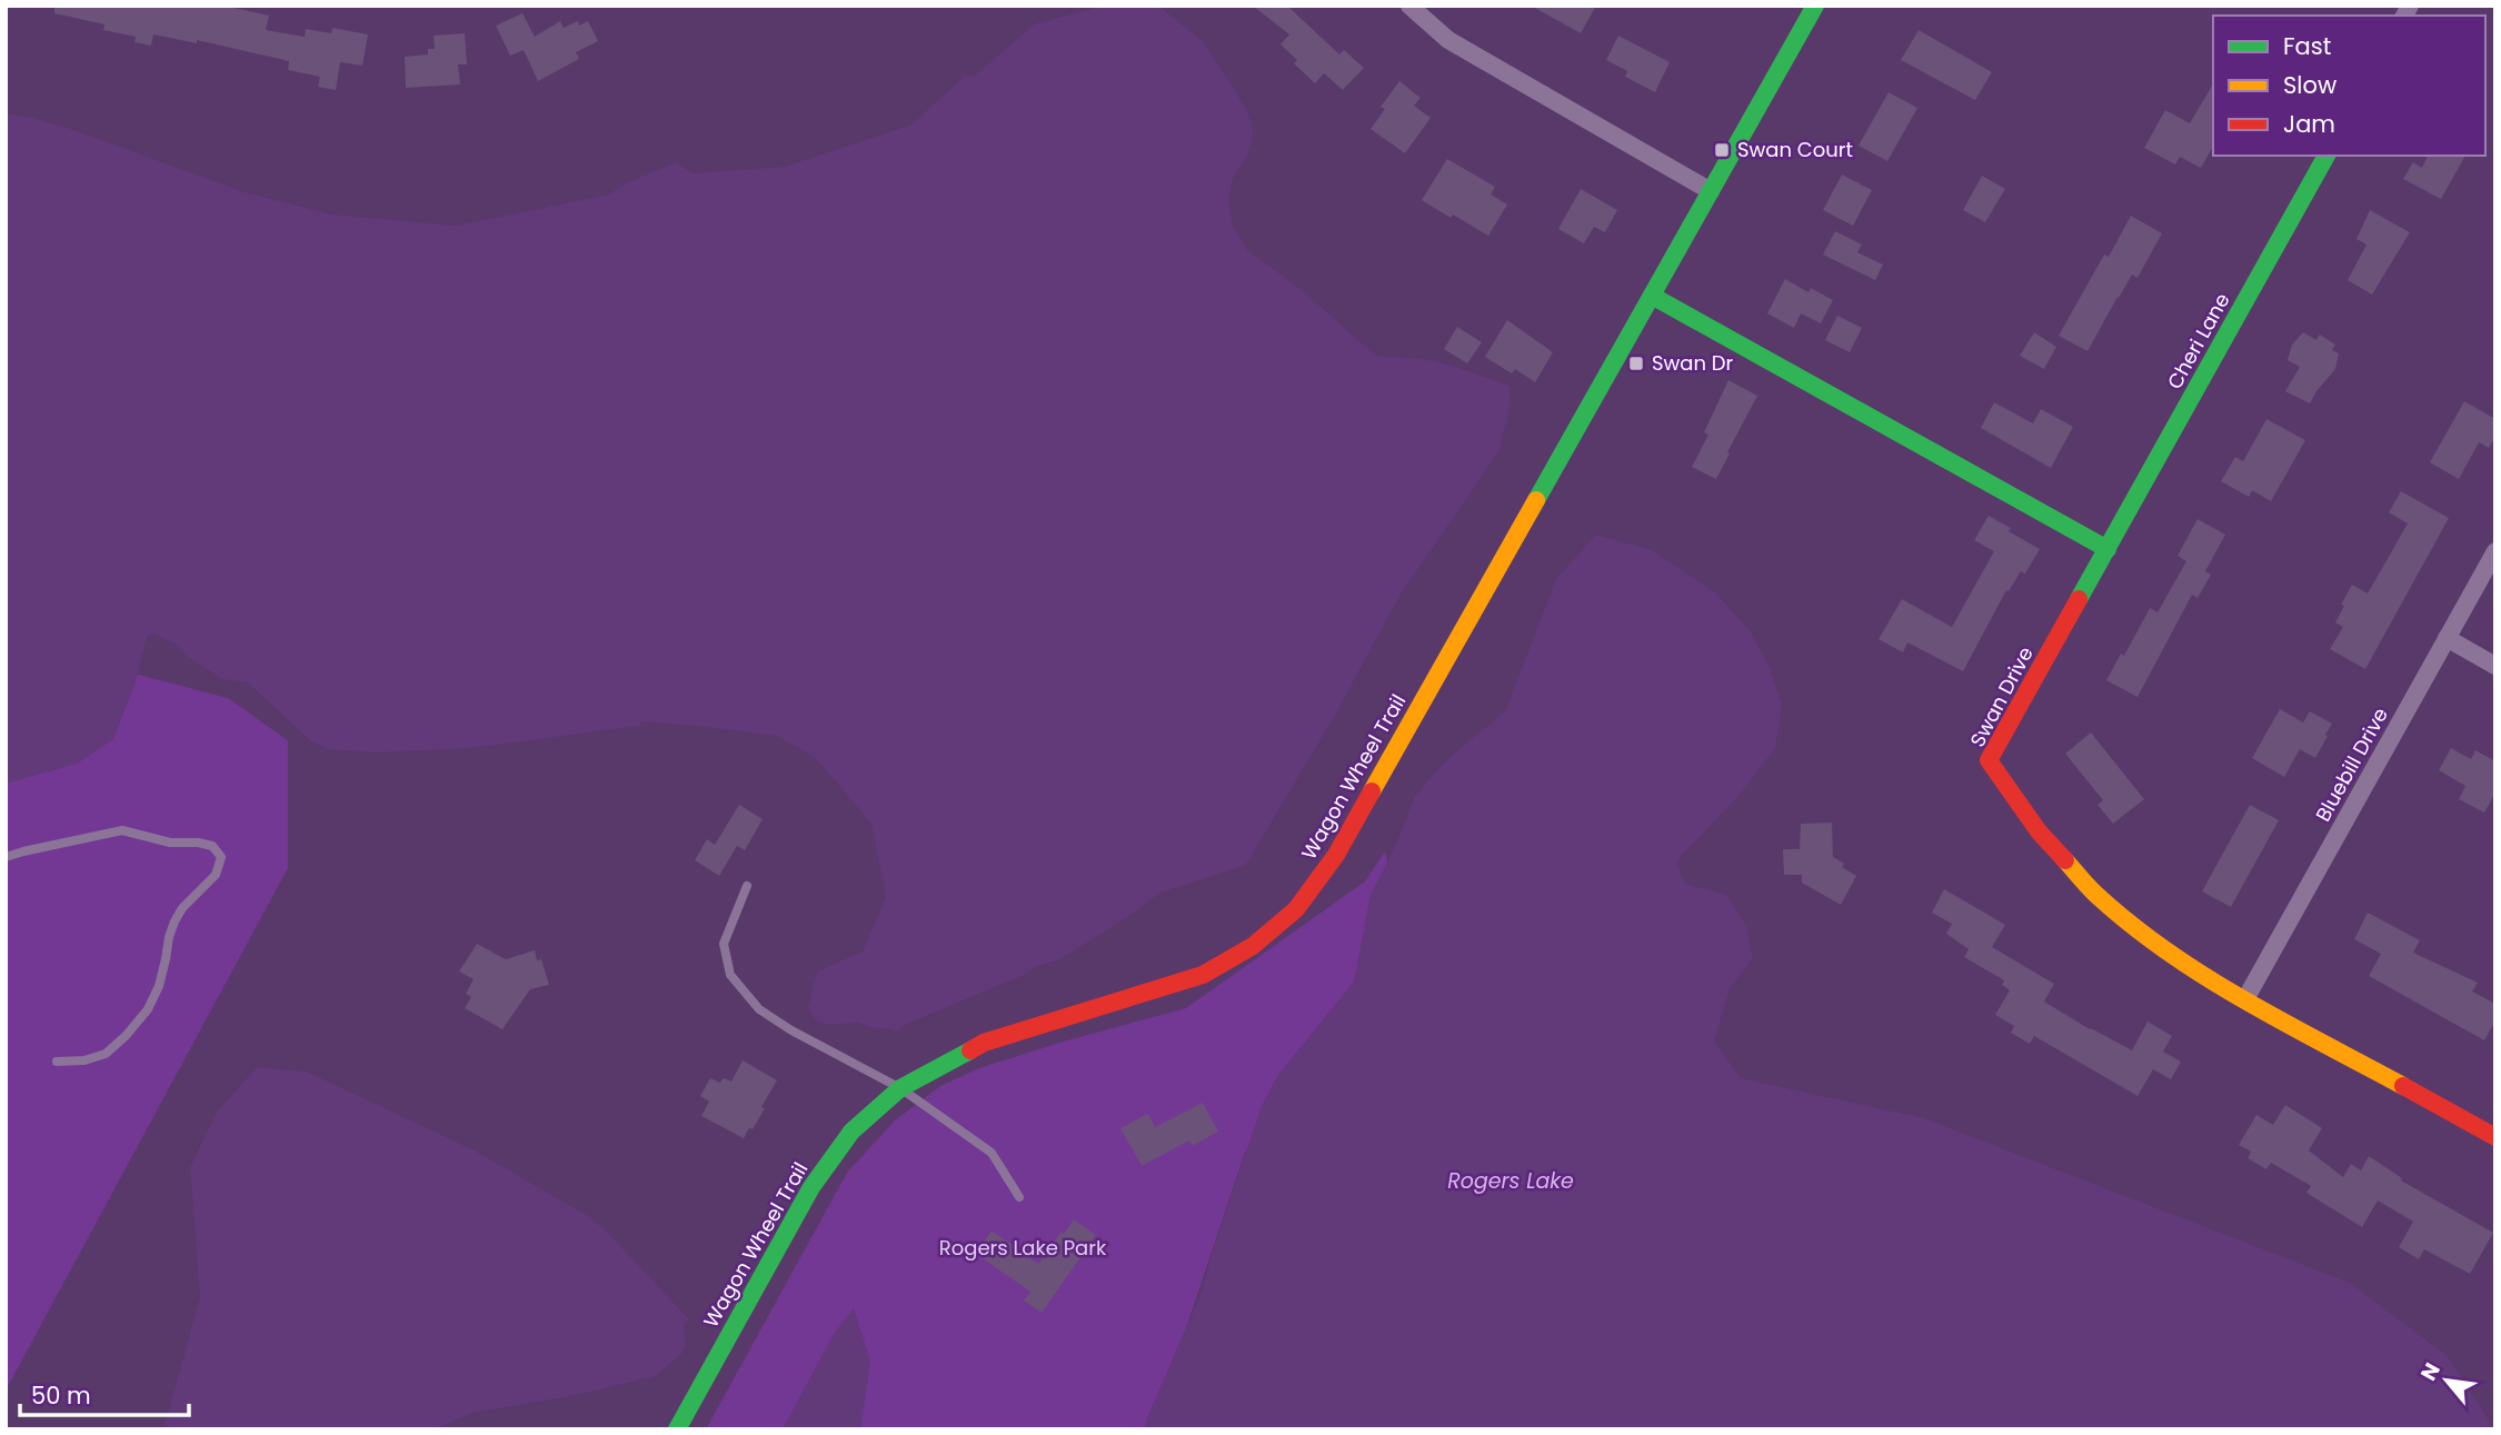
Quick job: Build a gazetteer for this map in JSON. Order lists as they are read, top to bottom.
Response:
{
  "streets": {
    "street": [
      "Cheri Lane",
      "Swan Drive",
      "Bluebill Drive",
      "Wagon Wheel Trail"
    ]
  },
  "crossings": [
    ["Cheri Lane", "Swan Drive"],
    ["Swan Drive", "Bluebill Drive"]
  ],
  "water": ["Rogers Lake"],
  "parks": ["Rogers Lake Park"],
  "places": {
    "transit": ["Swan Court", "Swan Dr"]
  },
  "legend": ["Fast", "Slow", "Jam"],
  "scale_bar": "50 m",
  "north": "top left"
}
